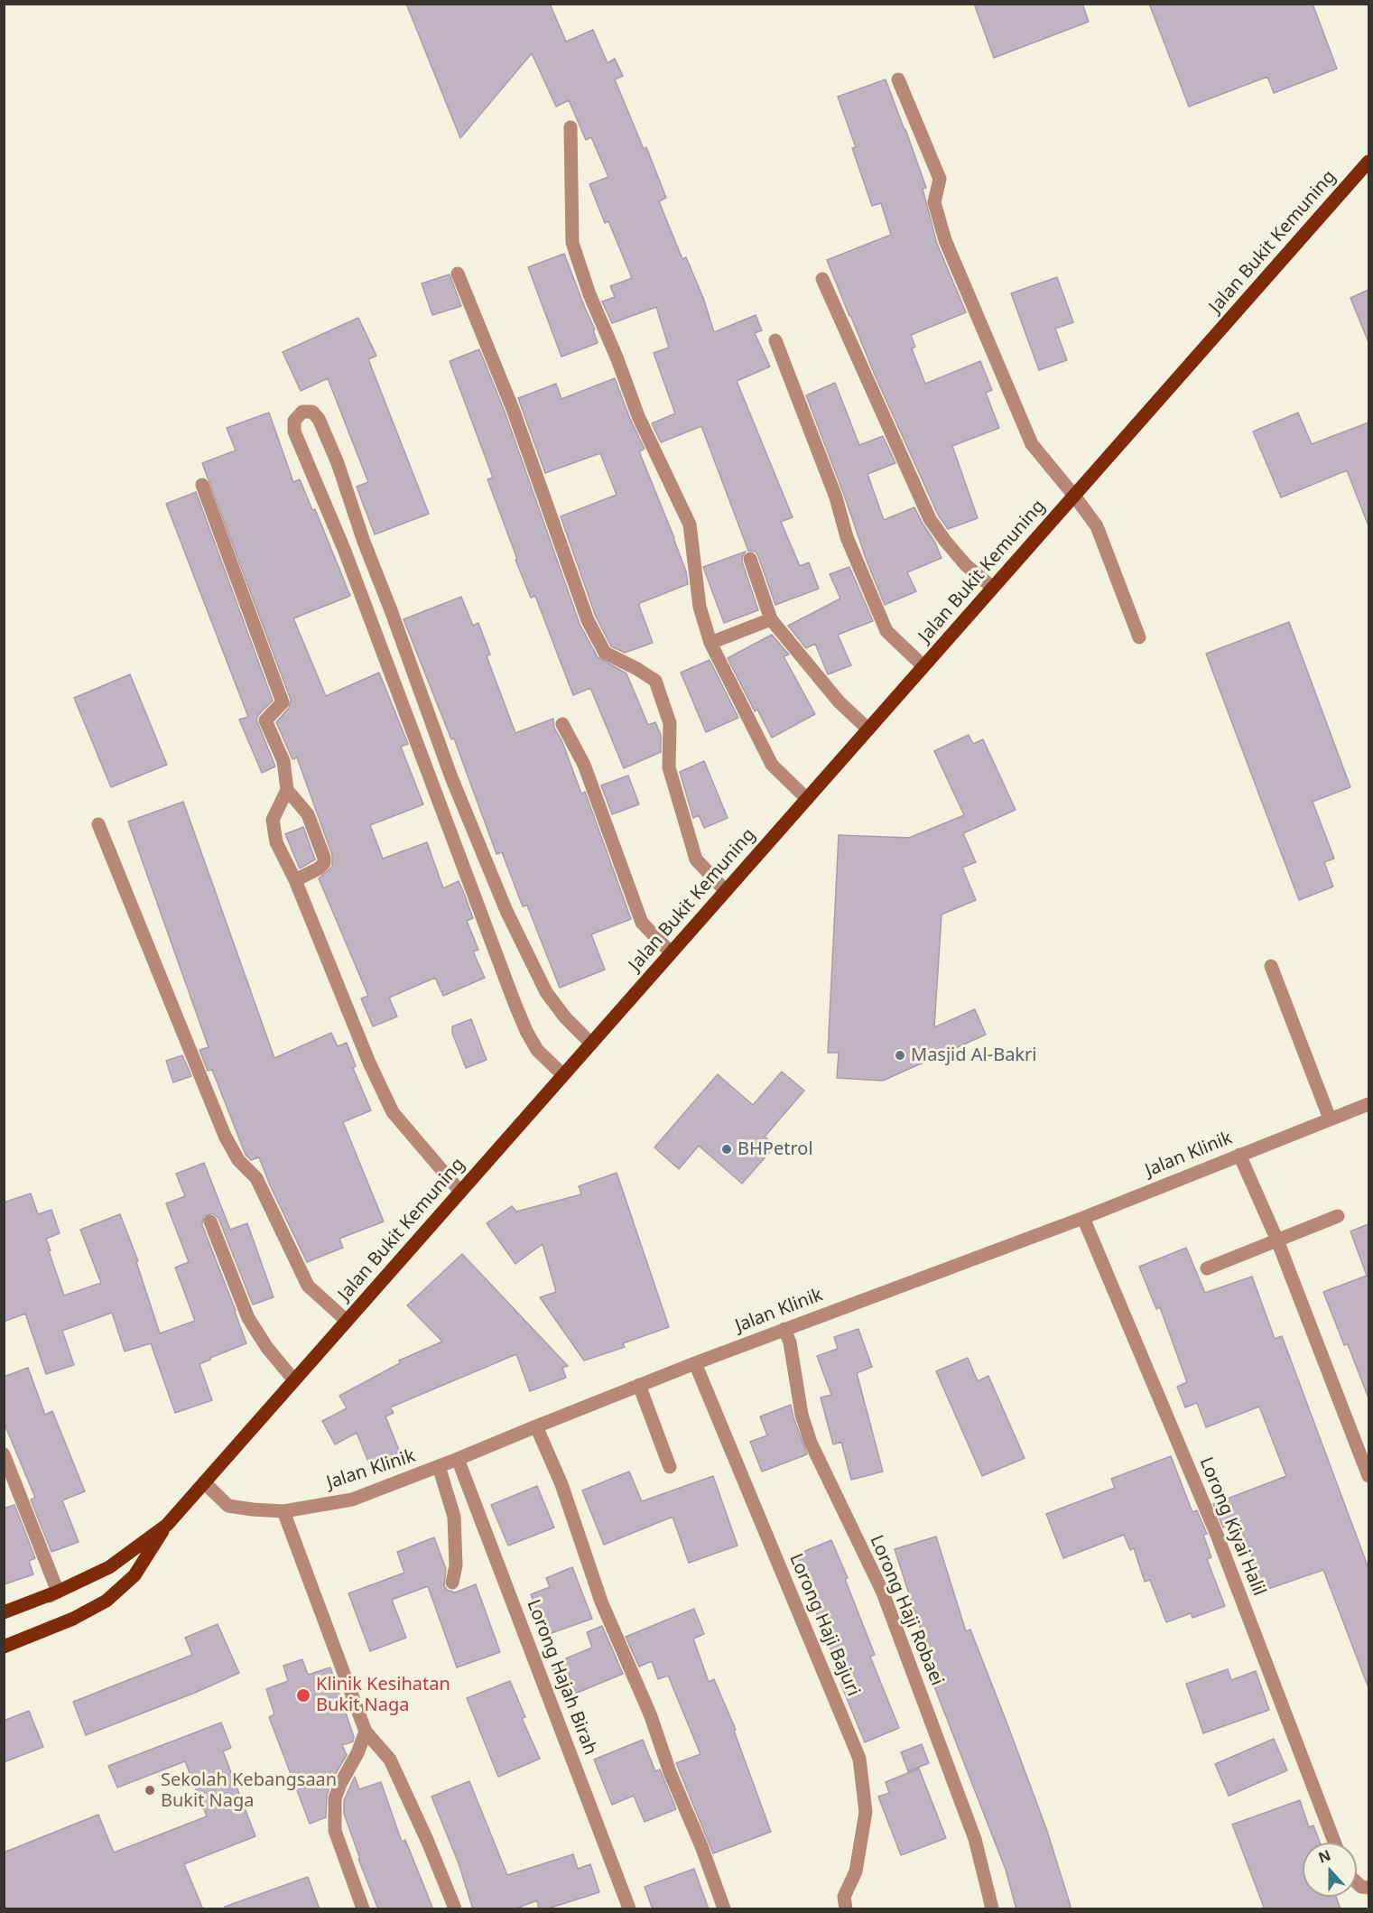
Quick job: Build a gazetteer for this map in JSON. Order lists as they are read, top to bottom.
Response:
{
  "streets": {
    "main road": ["Jalan Bukit Kemuning"],
    "street": [
      "Jalan Klinik",
      "Lorong Kiyai Halil",
      "Lorong Haji Robaei",
      "Lorong Haji Bajuri",
      "Lorong Hajah Birah"
    ]
  },
  "crossings": [
    ["Jalan Bukit Kemuning", "Jalan Klinik"],
    ["Jalan Klinik", "Lorong Kiyai Halil"],
    ["Jalan Klinik", "Lorong Haji Robaei"],
    ["Jalan Klinik", "Lorong Haji Bajuri"],
    ["Jalan Klinik", "Lorong Hajah Birah"]
  ],
  "places": [
    "Masjid Al-Bakri",
    "BHPetrol",
    "Klinik Kesihatan Bukit Naga",
    "Sekolah Kebangsaan Bukit Naga"
  ],
  "north": "top"
}
